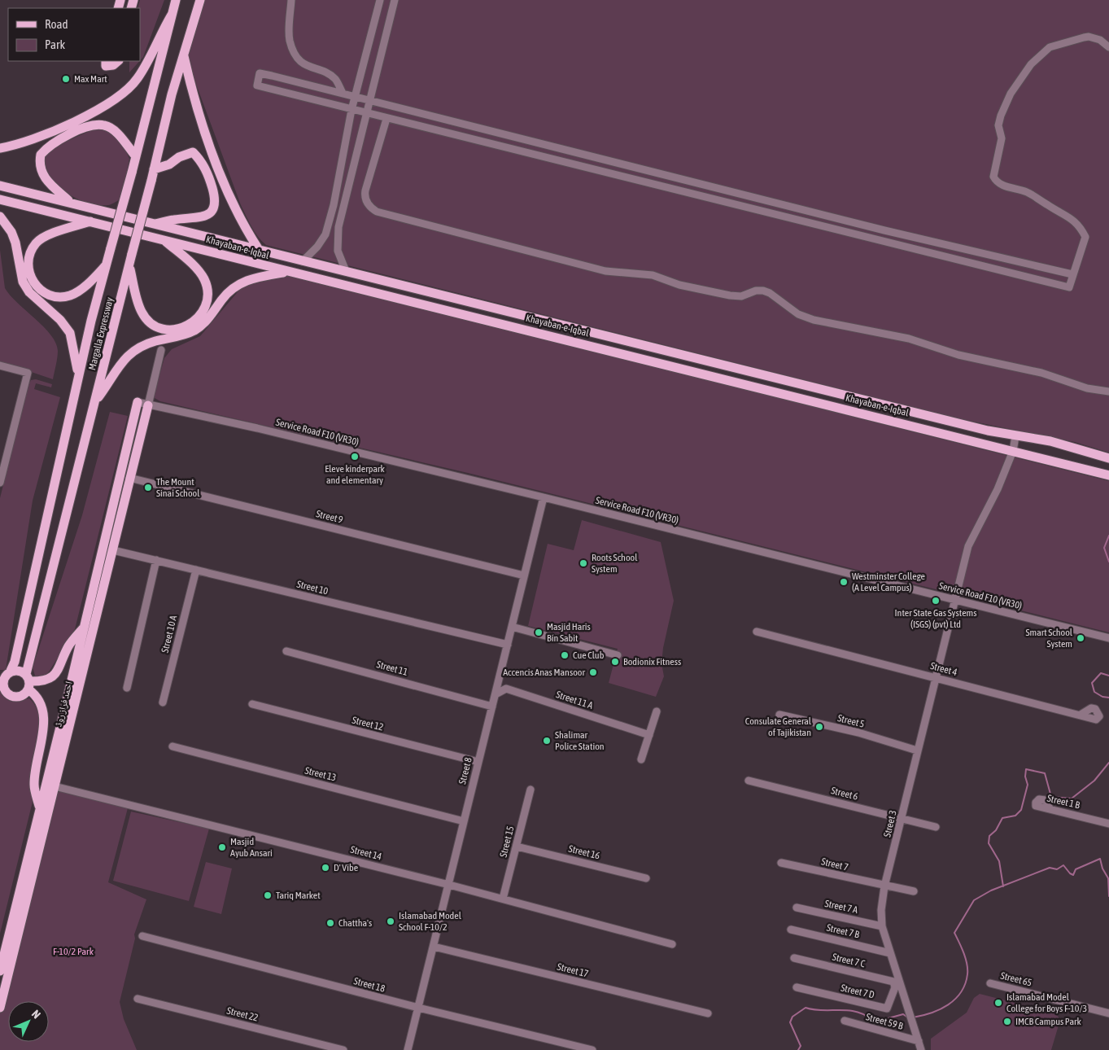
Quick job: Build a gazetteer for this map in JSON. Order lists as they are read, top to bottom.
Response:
{
  "streets": {
    "main road": ["Khayaban-e-Iqbal", "Margalla Expressway", "احمد فراز روڈ"],
    "street": [
      "Service Road F10 (VR30)",
      "Street 9",
      "Street 10",
      "Street 10 A",
      "Street 11",
      "Street 4",
      "Street 11 A",
      "Street 5",
      "Street 12",
      "Street 8",
      "Street 13",
      "Street 6",
      "Street 1 B",
      "Street 3",
      "Street 15",
      "Street 16",
      "Street 14",
      "Street 7",
      "Street 7 A",
      "Street 7 B",
      "Street 7 C",
      "Street 17",
      "Street 65",
      "Street 18",
      "Street 7 D",
      "Street 22",
      "Street 59 B"
    ]
  },
  "crossings": [
    ["Khayaban-e-Iqbal", "Street 3"],
    ["Service Road F10 (VR30)", "احمد فراز روڈ"],
    ["Service Road F10 (VR30)", "Street 8"],
    ["Service Road F10 (VR30)", "Street 3"],
    ["Street 9", "احمد فراز روڈ"],
    ["Street 9", "Street 8"],
    ["Street 10", "Street 10 A"],
    ["Street 10", "احمد فراز روڈ"],
    ["Street 10", "Street 8"],
    ["Street 11", "Street 8"],
    ["Street 4", "Street 3"],
    ["Street 11 A", "Street 8"],
    ["احمد فراز روڈ", "Street 14"],
    ["Street 5", "Street 3"],
    ["Street 12", "Street 8"],
    ["Street 8", "Street 13"],
    ["Street 8", "Street 14"],
    ["Street 8", "Street 17"],
    ["Street 8", "Street 18"],
    ["Street 6", "Street 3"],
    ["Street 3", "Street 7"],
    ["Street 3", "Street 7 A"],
    ["Street 3", "Street 7 B"],
    ["Street 3", "Street 7 C"],
    ["Street 3", "Street 7 D"],
    ["Street 3", "Street 59 B"],
    ["Street 15", "Street 16"],
    ["Street 15", "Street 14"],
    ["Street 7 C", "Street 7 D"]
  ],
  "parks": ["F-10/2 Park"],
  "places": [
    "Max Mart",
    "Eleve kinderpark and elementary",
    "The Mount Sinai School",
    "Roots School System",
    "Westminster College (A Level Campus)",
    "Inter State Gas Systems (ISGS) (pvt) Ltd",
    "Masjid Haris Bin Sabit",
    "Smart School System",
    "Cue Club",
    "Bodionix Fitness",
    "Accencis Anas Mansoor",
    "Consulate General of Tajikistan",
    "Shalimar Police Station",
    "Masjid Ayub Ansari",
    "D' Vibe",
    "Tariq Market",
    "Islamabad Model School F-10/2",
    "Chattha's",
    "Islamabad Model College for Boys F-10/3",
    "IMCB Campus Park"
  ],
  "legend": ["Road", "Park"],
  "north": "top right"
}
